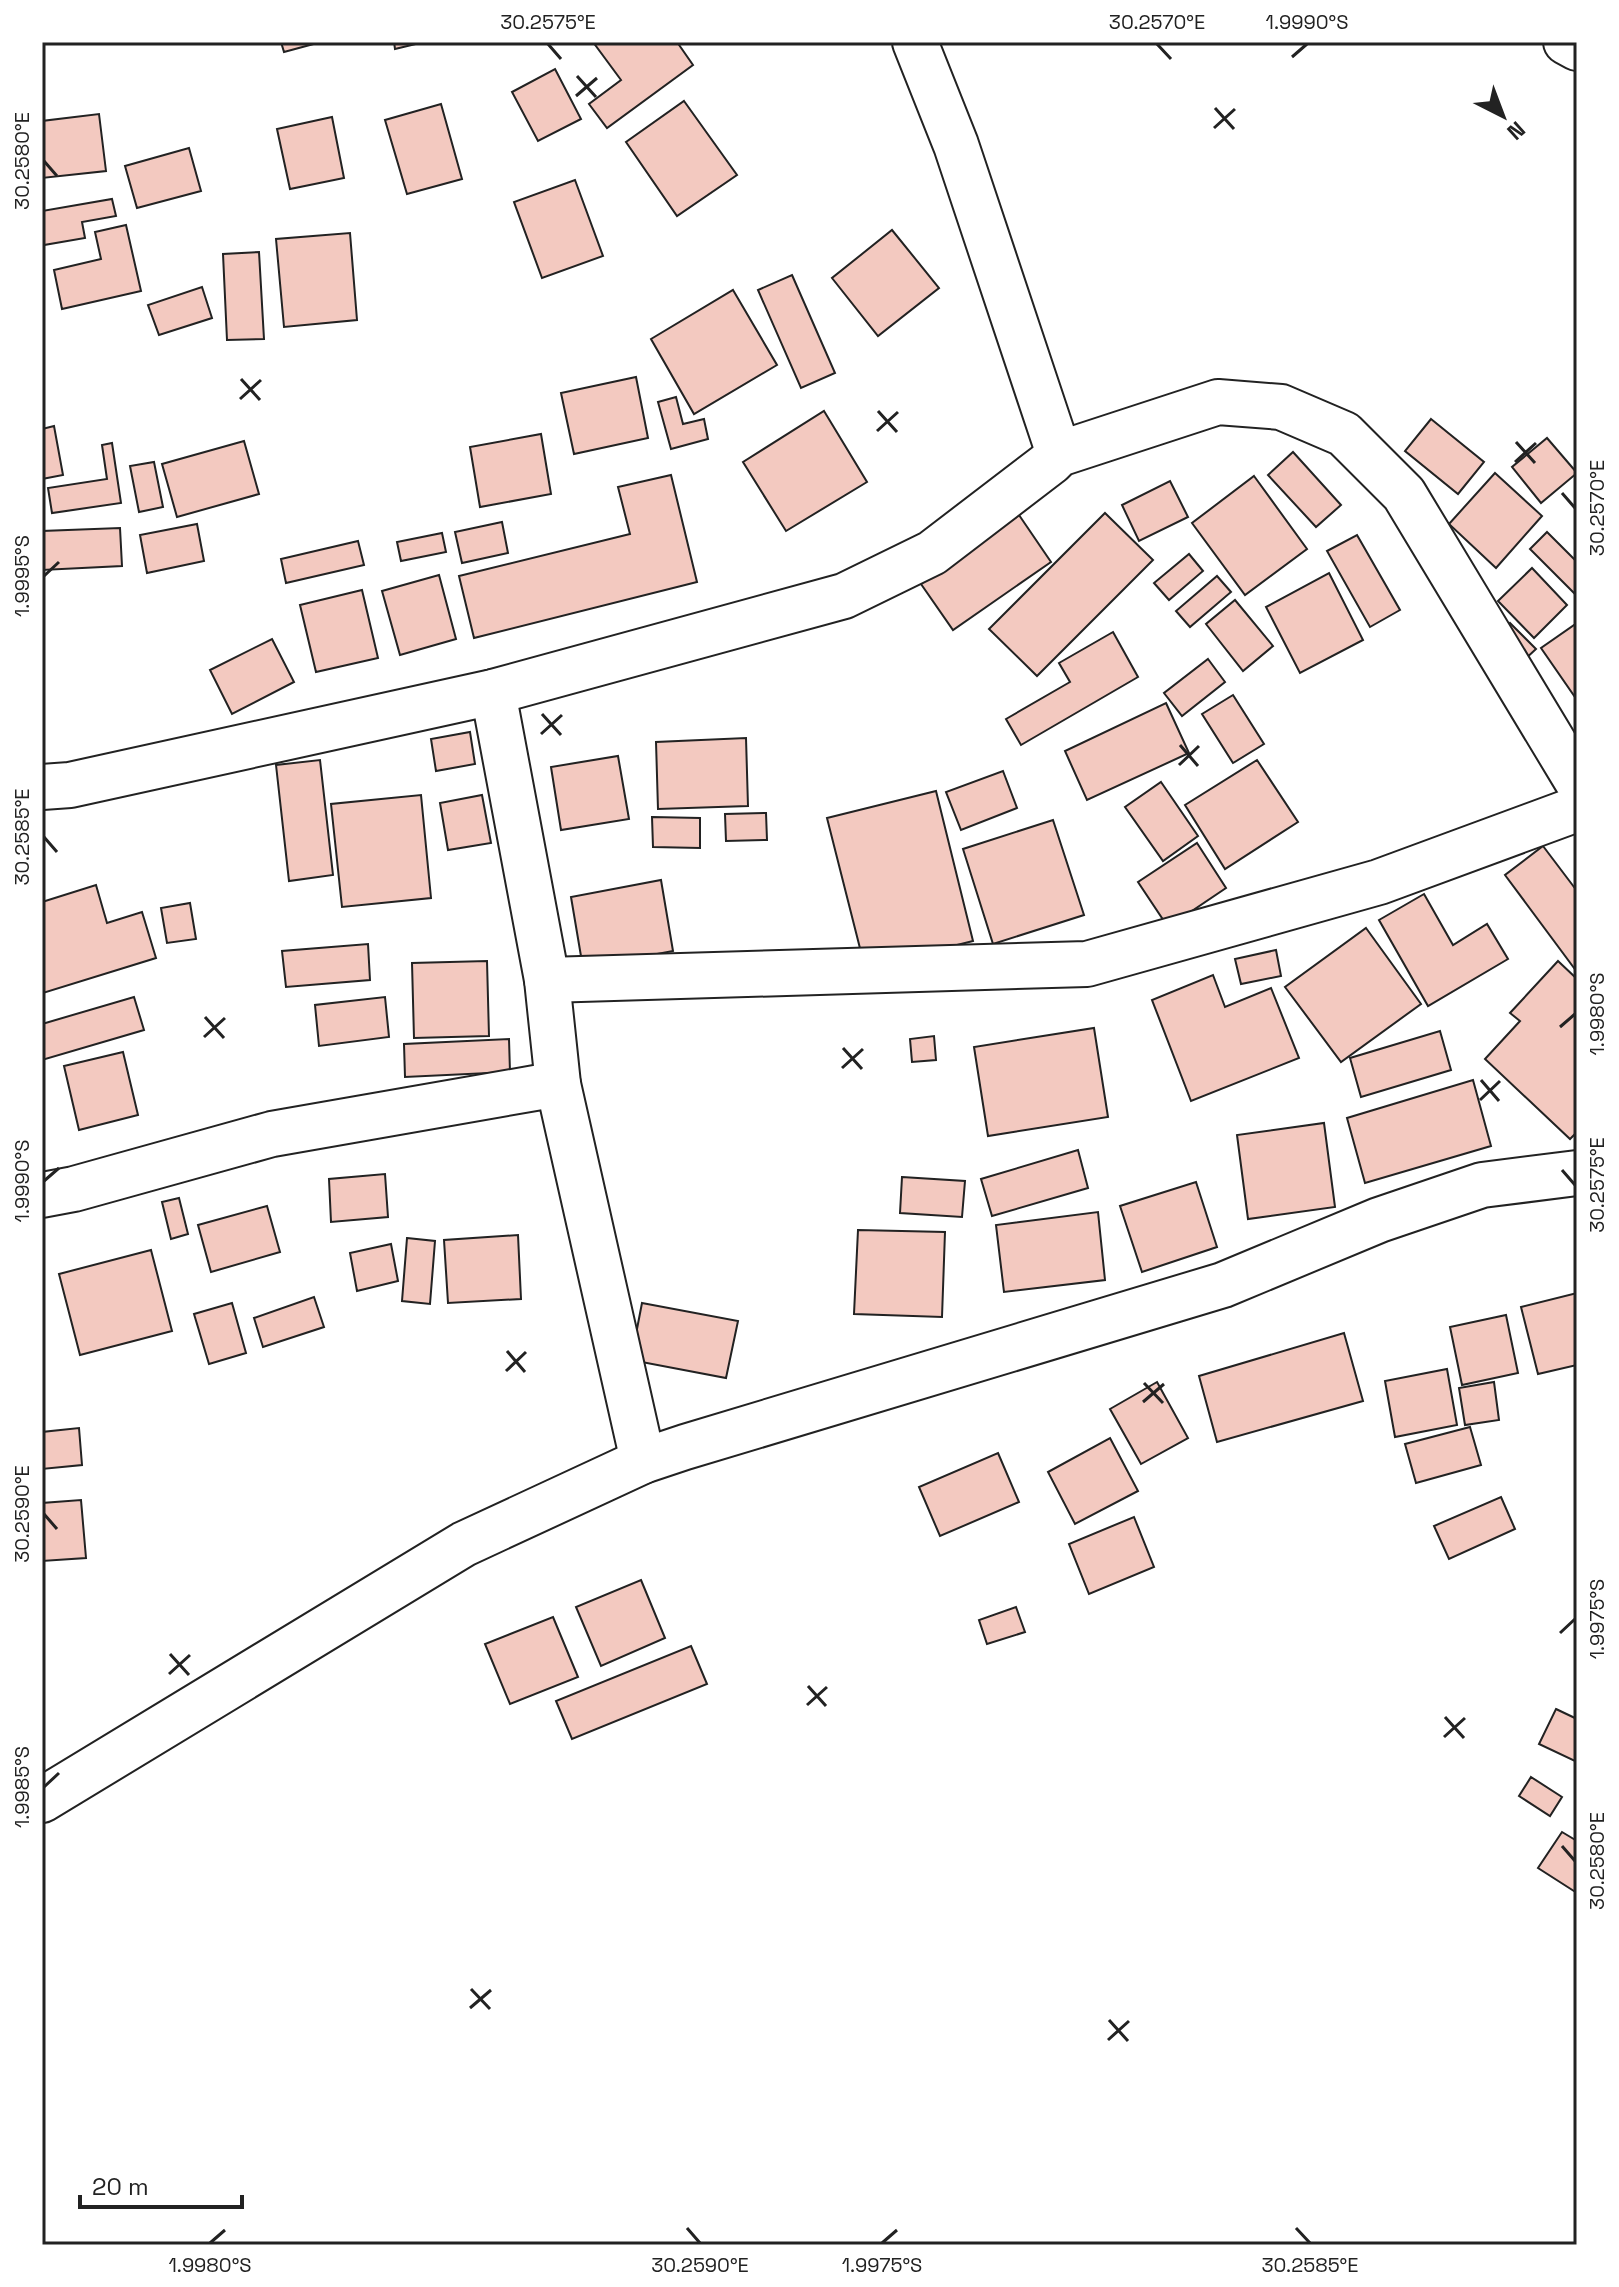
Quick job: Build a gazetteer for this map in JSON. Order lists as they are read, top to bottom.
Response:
{
  "scale_bar": "20 m",
  "north": "bottom right",
  "coordinates": [
    "30.2575°E",
    "30.2570°E",
    "1.9990°S",
    "30.2580°E",
    "1.9995°S",
    "30.2585°E",
    "1.9980°S",
    "30.2590°E",
    "1.9975°S",
    "1.9985°S"
  ]
}
